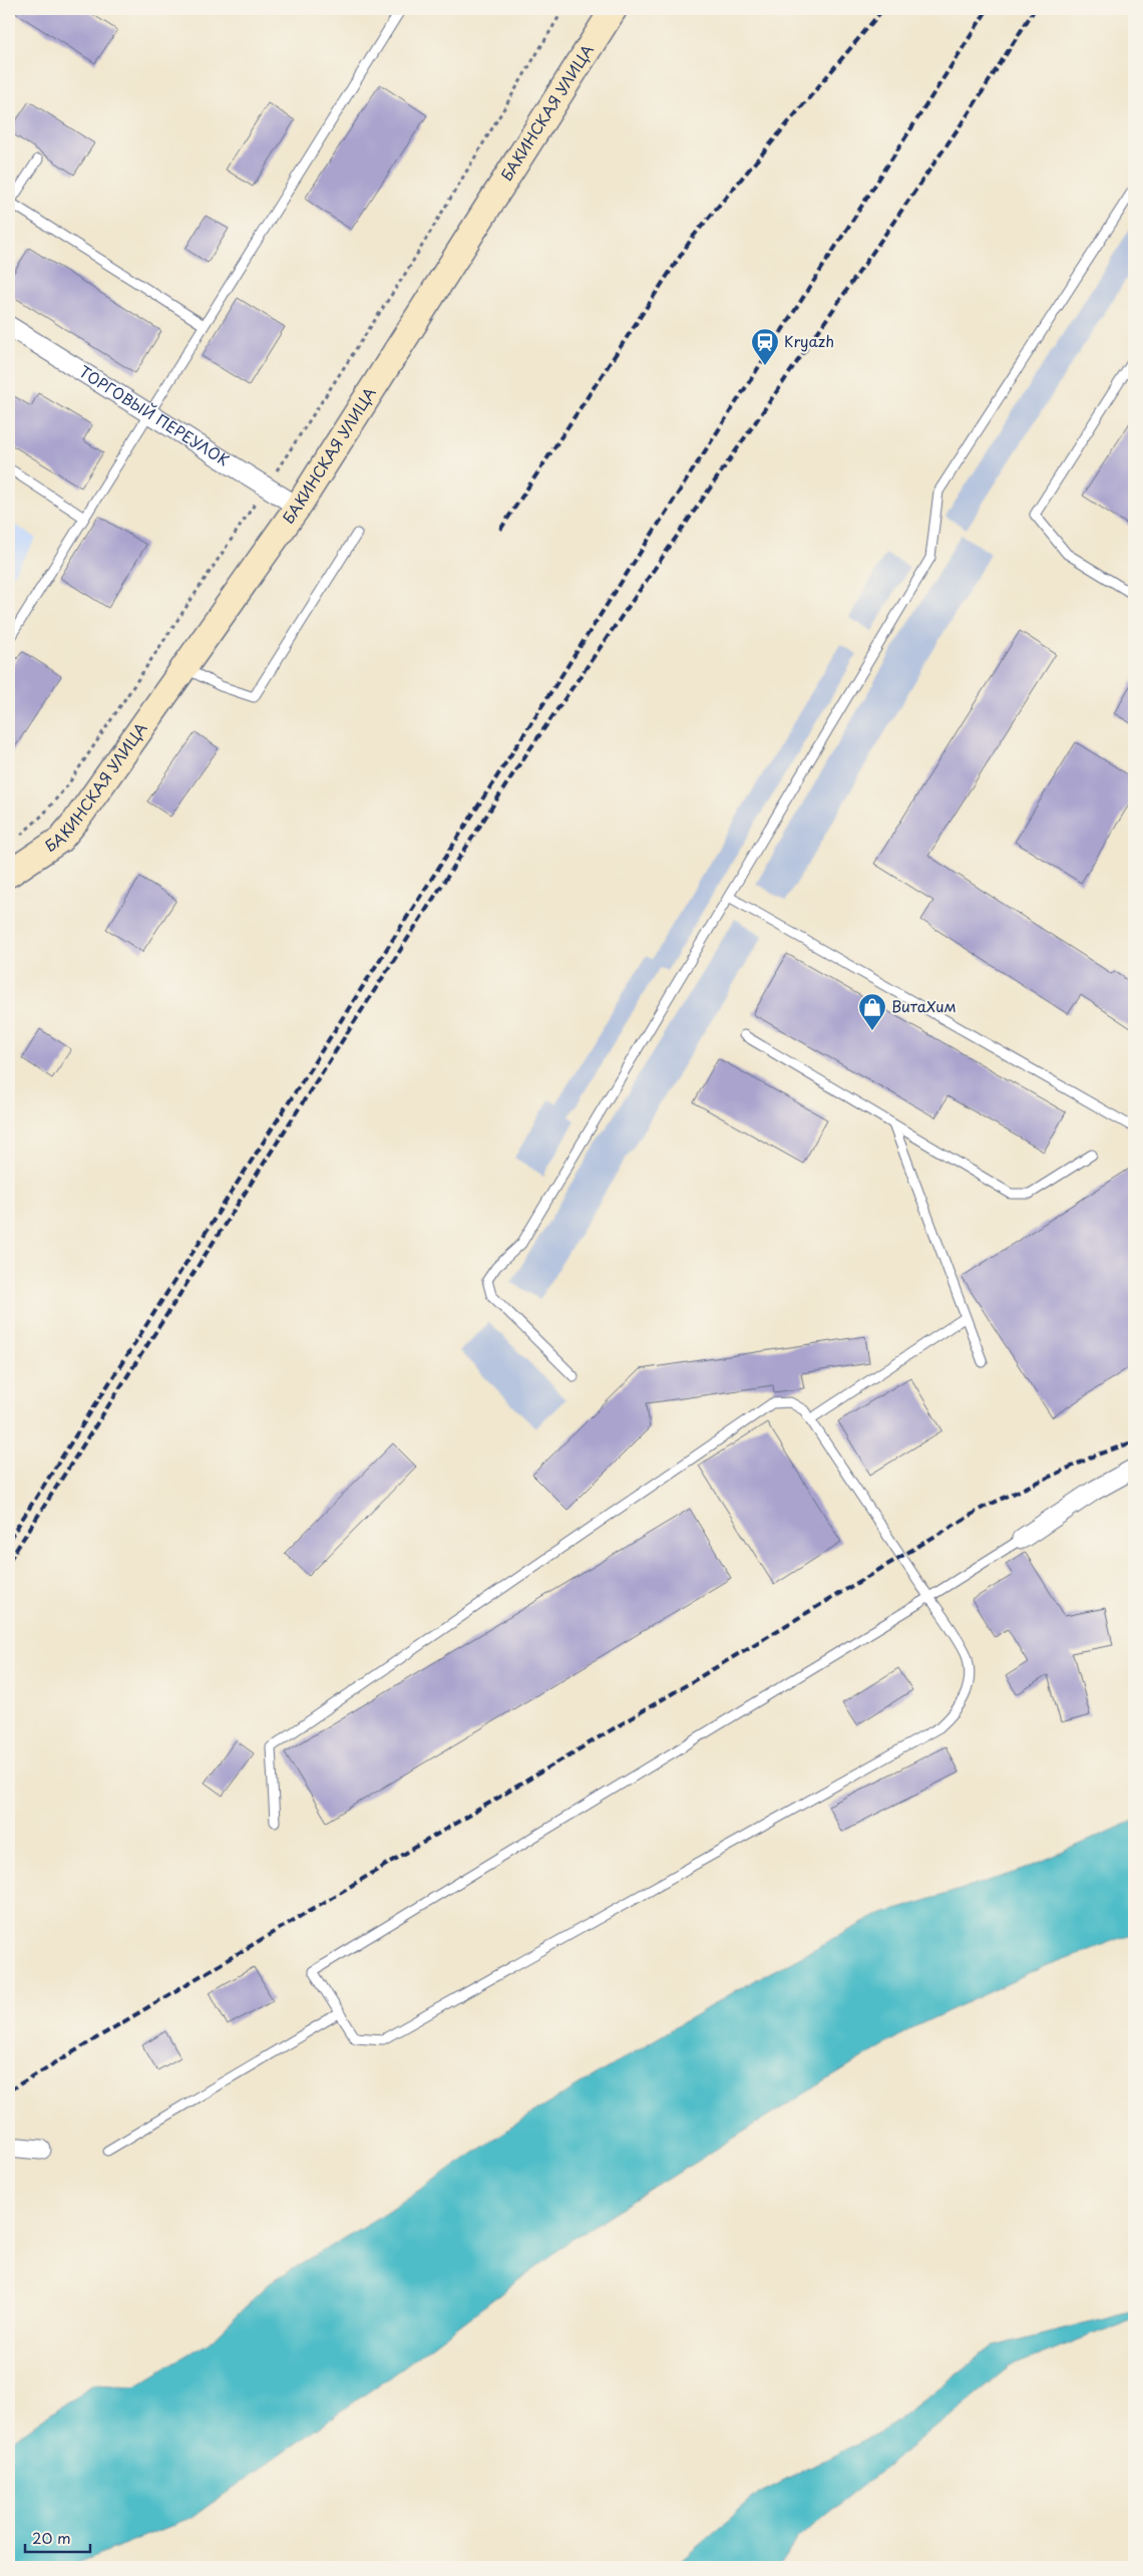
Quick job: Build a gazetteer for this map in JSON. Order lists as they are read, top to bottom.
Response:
{
  "streets": {
    "main road": ["БАКИНСКАЯ УЛИЦА"],
    "street": ["ТОРГОВЫЙ ПЕРЕУЛОК"]
  },
  "crossings": [
    ["БАКИНСКАЯ УЛИЦА", "ТОРГОВЫЙ ПЕРЕУЛОК"]
  ],
  "places": {
    "station": ["Kryazh"],
    "shop": ["ВитаХим"]
  },
  "scale_bar": "20 m"
}
